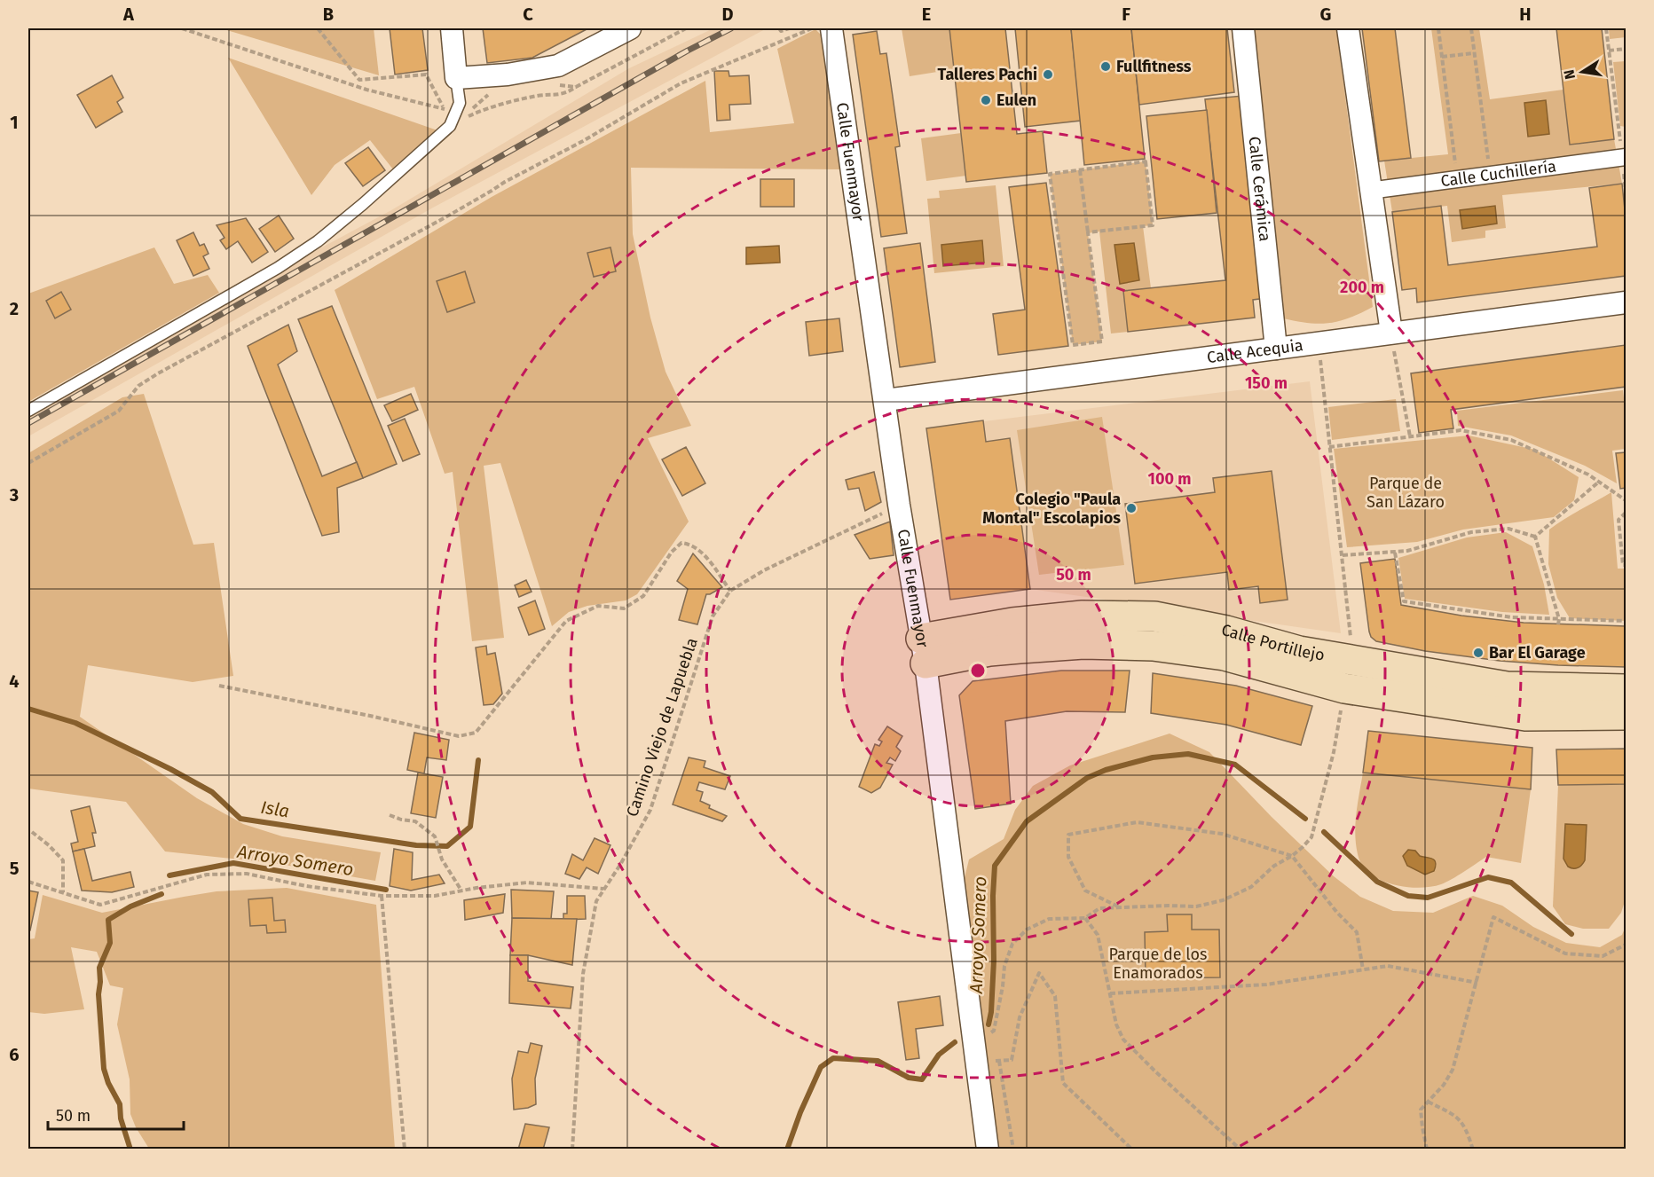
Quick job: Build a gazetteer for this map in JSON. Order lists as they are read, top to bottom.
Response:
{
  "streets": {
    "main road": ["Calle Portillejo"],
    "street": [
      "Calle Fuenmayor",
      "Calle Cuchillería",
      "Calle Cerámica",
      "Calle Acequia"
    ],
    "path": ["Camino Viejo de Lapuebla"]
  },
  "crossings": [
    ["Calle Fuenmayor", "Calle Acequia"],
    ["Calle Fuenmayor", "Calle Portillejo"],
    ["Calle Fuenmayor", "Camino Viejo de Lapuebla"],
    ["Calle Cerámica", "Calle Acequia"]
  ],
  "water": ["Isla", "Arroyo Somero"],
  "parks": ["Parque de San Lázaro", "Parque de los Enamorados"],
  "places": [
    "Fullfitness",
    "Talleres Pachi",
    "Eulen",
    "Colegio \"Paula Montal\" Escolapios",
    "Bar El Garage"
  ],
  "scale_bar": "50 m",
  "north": "left",
  "grid": {
    "columns": [
      "A",
      "B",
      "C",
      "D",
      "E",
      "F",
      "G",
      "H"
    ],
    "rows": [
      "1",
      "2",
      "3",
      "4",
      "5",
      "6"
    ]
  },
  "rings": [
    "200 m",
    "150 m",
    "100 m",
    "50 m"
  ]
}
